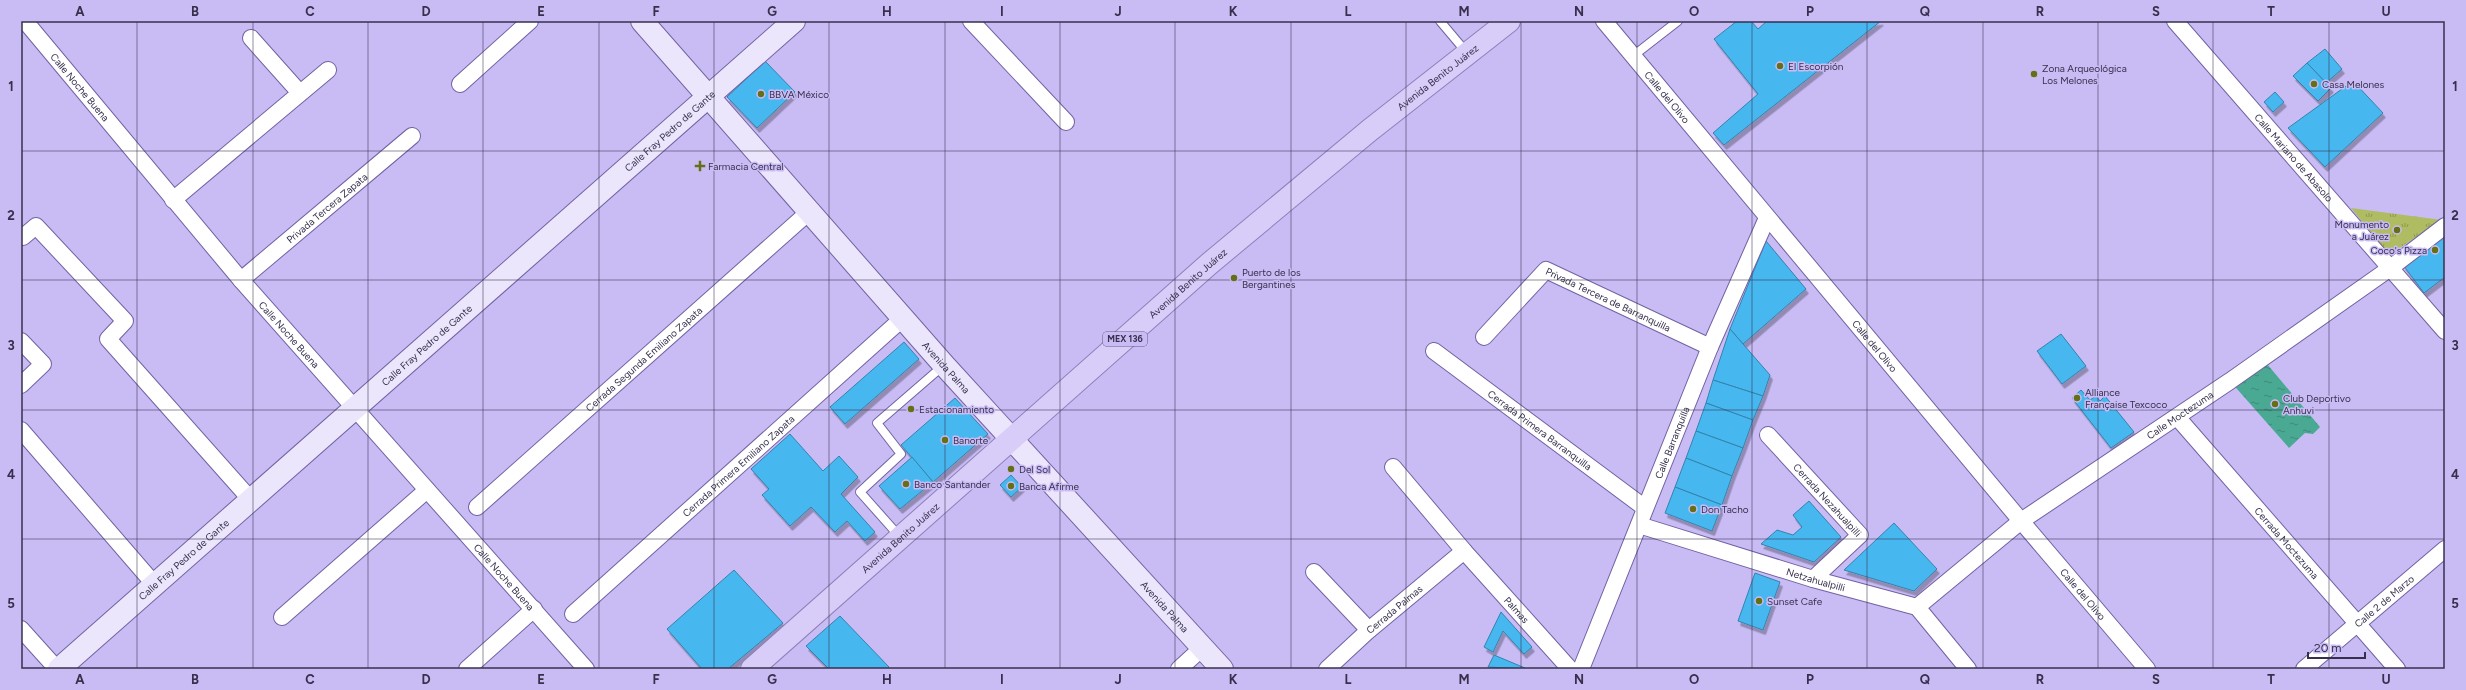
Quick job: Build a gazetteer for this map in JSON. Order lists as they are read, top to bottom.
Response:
{
  "streets": {
    "main road": [
      "Avenida Benito Juárez",
      "Calle Fray Pedro de Gante",
      "MEX 136",
      "Avenida Palma"
    ],
    "street": [
      "Calle Noche Buena",
      "Calle del Olivo",
      "Calle Mariano de Abasolo",
      "Privada Tercera Zapata",
      "Privada Tercera de Barranquilla",
      "Cerrada Segunda Emiliano Zapata",
      "Calle Moctezuma",
      "Cerrada Primera Barranquilla",
      "Calle Barranquilla",
      "Cerrada Primera Emiliano Zapata",
      "Cerrada Nezahualpilli",
      "Cerrada Moctezuma",
      "Netzahualpilli",
      "Calle 2 de Marzo",
      "Cerrada Palmas",
      "Palmas"
    ]
  },
  "crossings": [
    ["Avenida Benito Juárez", "Avenida Palma"],
    ["Calle Noche Buena", "Calle Fray Pedro de Gante"],
    ["Calle Noche Buena", "Privada Tercera Zapata"],
    ["Calle del Olivo", "Calle Moctezuma"],
    ["Calle del Olivo", "Calle Barranquilla"],
    ["Calle Fray Pedro de Gante", "Avenida Palma"],
    ["Calle Mariano de Abasolo", "Calle Moctezuma"],
    ["Privada Tercera de Barranquilla", "Calle Barranquilla"],
    ["Cerrada Segunda Emiliano Zapata", "Avenida Palma"],
    ["Avenida Palma", "Cerrada Primera Emiliano Zapata"],
    ["Calle Moctezuma", "Cerrada Moctezuma"],
    ["Calle Moctezuma", "Netzahualpilli"],
    ["Cerrada Primera Barranquilla", "Calle Barranquilla"],
    ["Calle Barranquilla", "Netzahualpilli"],
    ["Cerrada Nezahualpilli", "Netzahualpilli"],
    ["Cerrada Moctezuma", "Calle 2 de Marzo"],
    ["Cerrada Palmas", "Palmas"]
  ],
  "places": {
    "other": [
      "El Escorpión",
      "Zona Arqueológica Los Melones",
      "Casa Melones",
      "BBVA México",
      "Monumento a Juárez",
      "Coco's Pizza",
      "Puerto de los Bergantines",
      "Alliance Française Texcoco",
      "Club Deportivo Anhuvi",
      "Estacionamiento",
      "Banorte",
      "Del Sol",
      "Banco Santander",
      "Banca Afirme",
      "Don Tacho",
      "Sunset Cafe"
    ],
    "health": ["Farmacia Central"]
  },
  "scale_bar": "20 m",
  "grid": {
    "columns": [
      "A",
      "B",
      "C",
      "D",
      "E",
      "F",
      "G",
      "H",
      "I",
      "J",
      "K",
      "L",
      "M",
      "N",
      "O",
      "P",
      "Q",
      "R",
      "S",
      "T",
      "U"
    ],
    "rows": [
      "1",
      "2",
      "3",
      "4",
      "5"
    ]
  }
}
